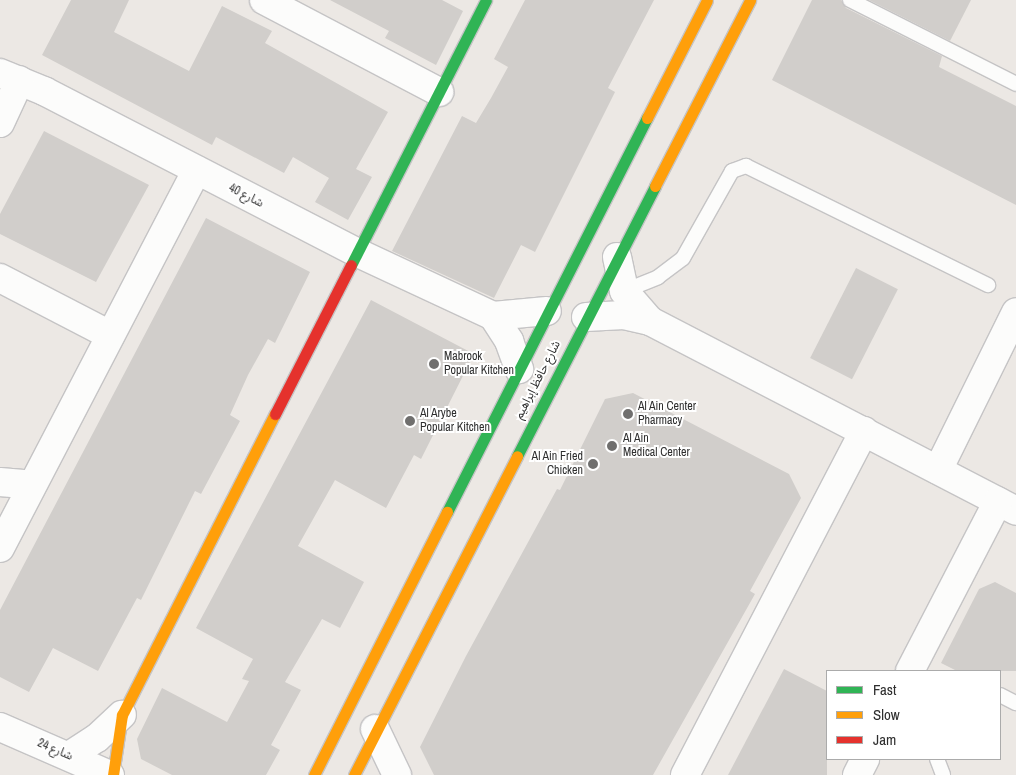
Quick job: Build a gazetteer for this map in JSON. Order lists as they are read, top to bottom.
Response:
{
  "streets": {
    "street": ["شارع 40", "شارع حافظ إبراهيم", "شارع 24"]
  },
  "places": [
    "Mabrook Popular Kitchen",
    "Al Ain Center Pharmacy",
    "Al Arybe Popular Kitchen",
    "Al Ain Medical Center",
    "Al Ain Fried Chicken"
  ],
  "legend": ["Fast", "Slow", "Jam"]
}
